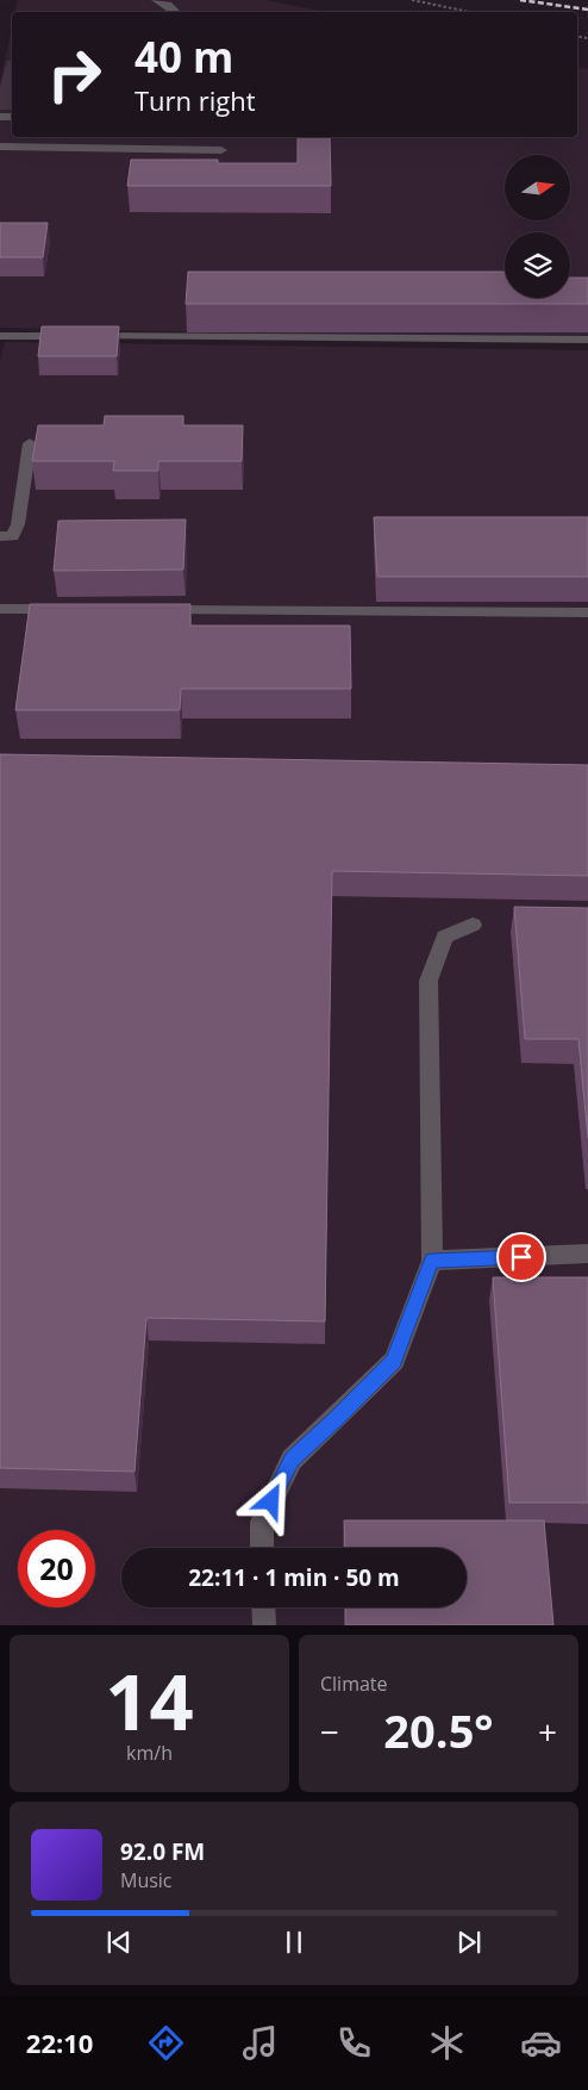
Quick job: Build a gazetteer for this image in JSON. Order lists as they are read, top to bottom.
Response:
{
  "north": "right",
  "page": {
    "turn": ["40 m", "Turn right"],
    "limit": "20",
    "trip": "22:11 · 1 min · 50 m",
    "tile": [
      ["14", "km/h"],
      "Climate"
    ],
    "heat": ["−", "20.5°", "+"],
    "song": ["92.0 FM", "Music"],
    "tabs": "22:10"
  }
}
